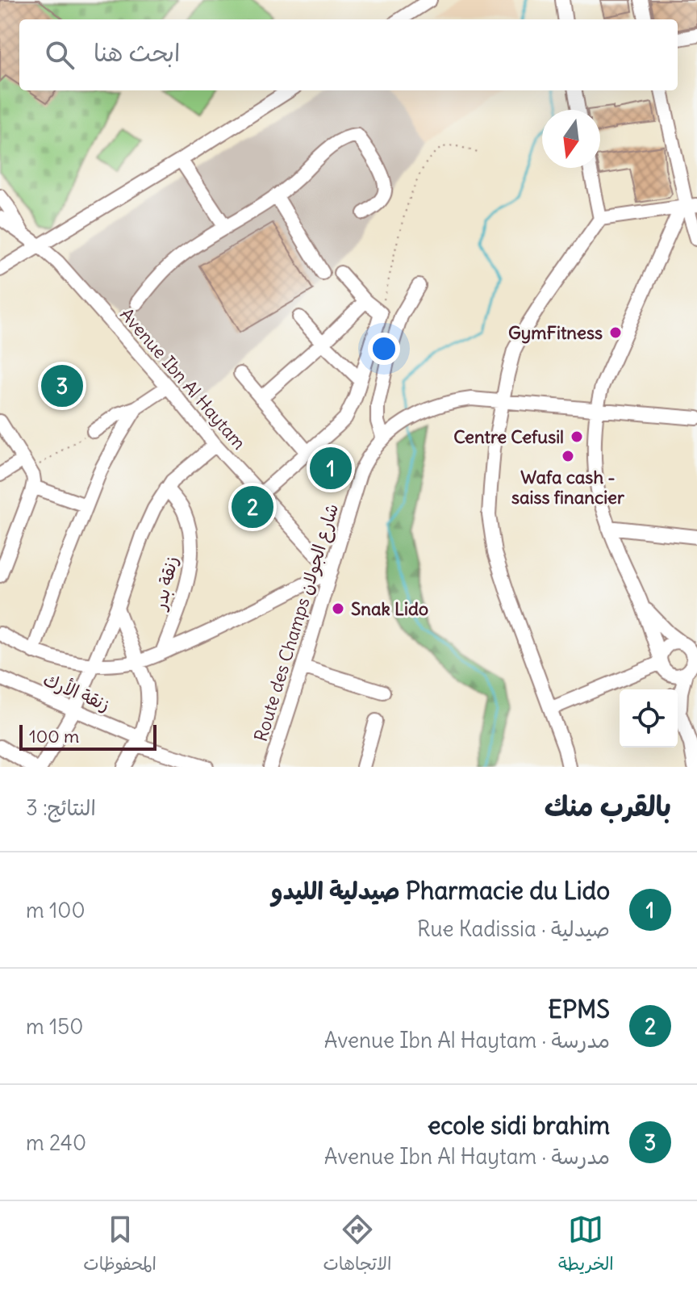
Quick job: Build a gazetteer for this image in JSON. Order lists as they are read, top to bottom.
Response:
{
  "streets": {
    "street": [
      "Avenue Ibn Al Haytam",
      "زنقة بدر",
      "Route des Champs شارع الجولان",
      "زنقة الأرك"
    ]
  },
  "crossings": [
    ["Avenue Ibn Al Haytam", "Route des Champs شارع الجولان"]
  ],
  "places": [
    "GymFitness",
    "Centre Cefusil",
    "Wafa cash - saiss financier",
    "Snak Lido"
  ],
  "scale_bar": "100 m",
  "north": "bottom",
  "page": {
    "search": "ابحث هنا",
    "pins": ["3", "1", "2"],
    "scale": "100 m",
    "heading": ["بالقرب منك", "النتائج: 3"],
    "list": [
      {
        "mark": "1",
        "name": "Pharmacie du Lido صيدلية الليدو",
        "note": "صيدلية · Rue Kadissia",
        "value": "100 m"
      },
      {
        "mark": "2",
        "name": "EPMS",
        "note": "مدرسة · Avenue Ibn Al Haytam",
        "value": "150 m"
      },
      {
        "mark": "3",
        "name": "ecole sidi brahim",
        "note": "مدرسة · Avenue Ibn Al Haytam",
        "value": "240 m"
      }
    ],
    "nav": ["الخريطة", "الاتجاهات", "المحفوظات"]
  }
}
